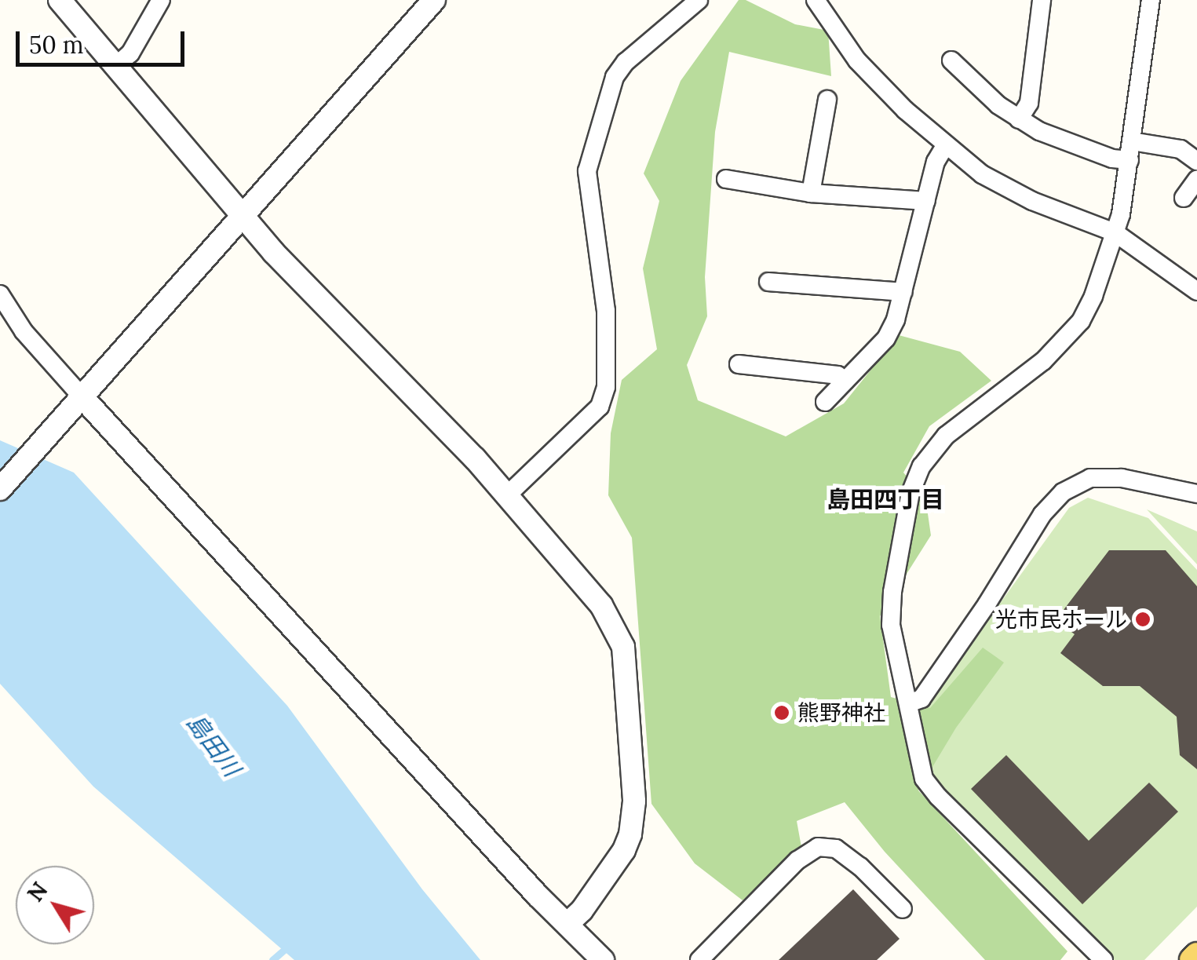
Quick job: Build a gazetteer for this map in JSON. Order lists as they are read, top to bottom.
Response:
{
  "districts": ["島田四丁目"],
  "water": ["島田川"],
  "places": ["光市民ホール", "熊野神社"],
  "scale_bar": "50 m",
  "north": "top left"
}
